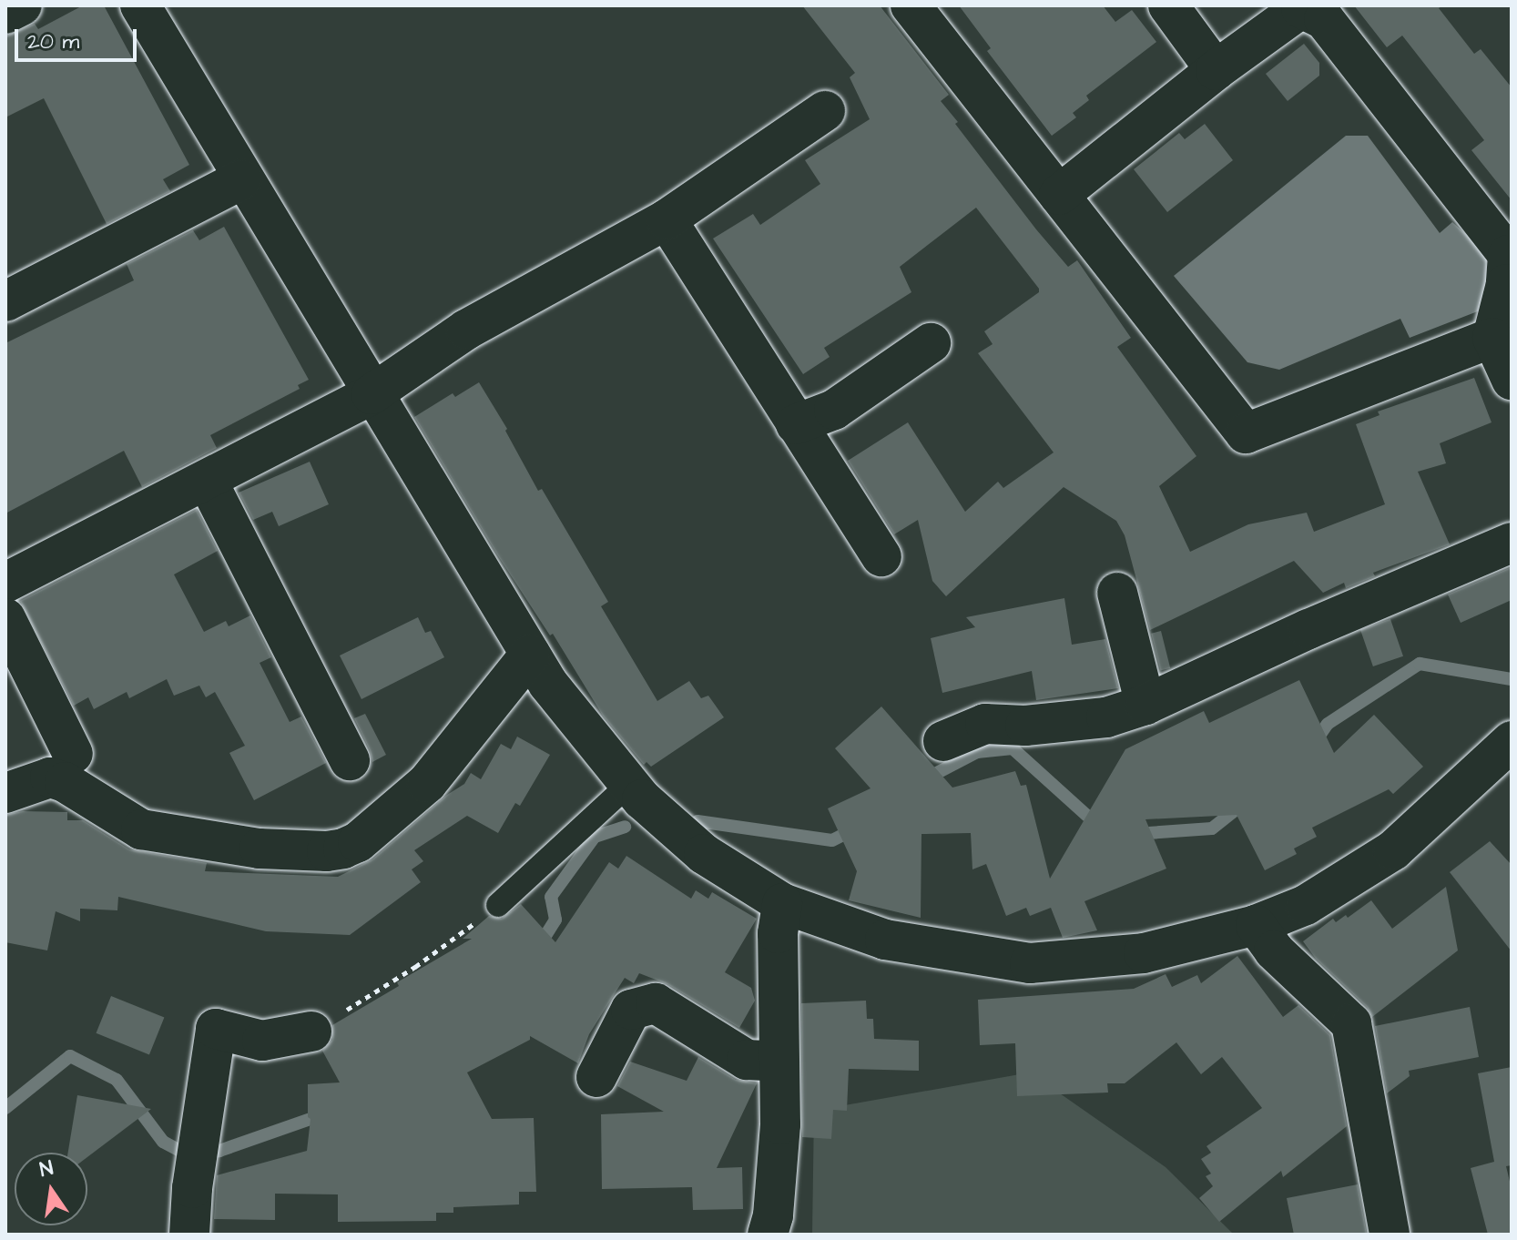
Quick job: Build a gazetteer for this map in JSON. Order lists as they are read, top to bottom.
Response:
{
  "scale_bar": "20 m",
  "north": "top"
}
